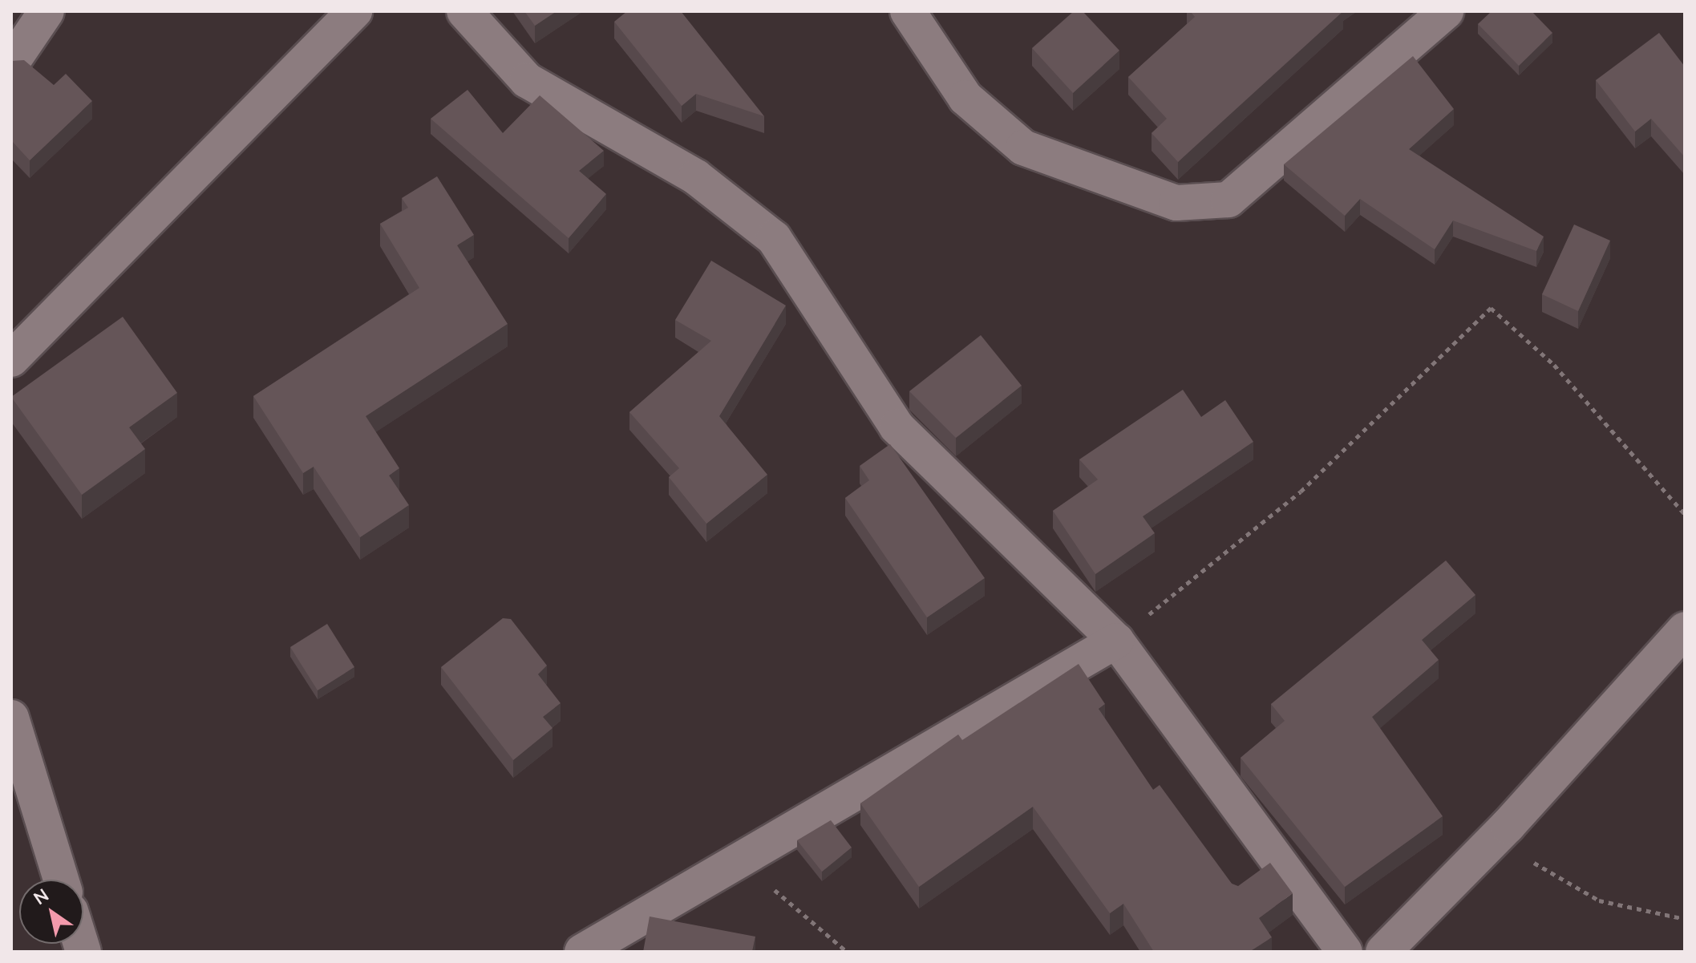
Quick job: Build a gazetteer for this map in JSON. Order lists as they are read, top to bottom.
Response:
{
  "north": "top left"
}
